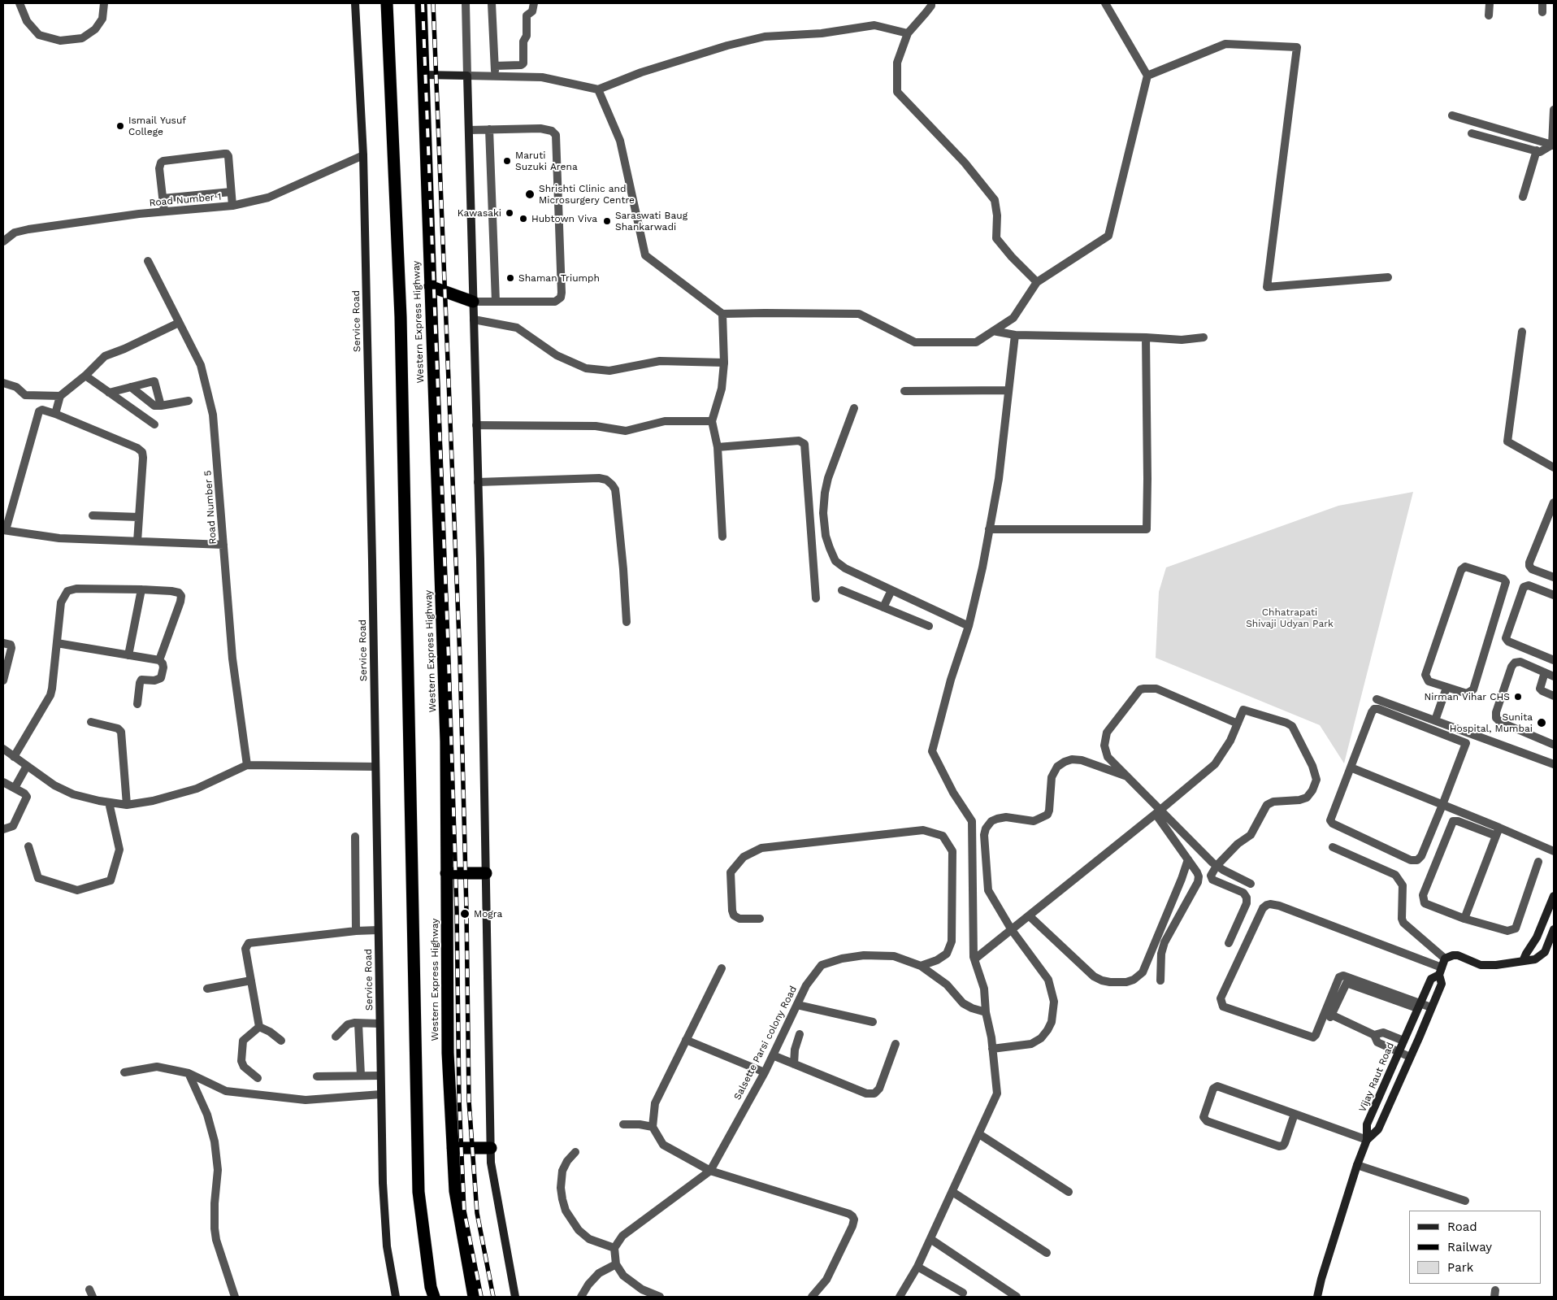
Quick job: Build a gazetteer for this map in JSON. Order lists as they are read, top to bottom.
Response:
{
  "streets": {
    "highway": ["Western Express Highway"],
    "street": [
      "Road Number 1",
      "Service Road",
      "Road Number 5",
      "Salsette Parsi colony Road",
      "Vijay Raut Road"
    ]
  },
  "crossings": [
    ["Road Number 1", "Service Road"]
  ],
  "parks": ["Chhatrapati Shivaji Udyan Park"],
  "places": [
    "Ismail Yusuf College",
    "Maruti Suzuki Arena",
    "Shrishti Clinic and Microsurgery Centre",
    "Kawasaki",
    "Hubtown Viva",
    "Saraswati Baug Shankarwadi",
    "Shaman Triumph",
    "Nirman Vihar CHS",
    "Sunita Hospital, Mumbai",
    "Mogra"
  ],
  "legend": ["Road", "Railway", "Park"]
}
